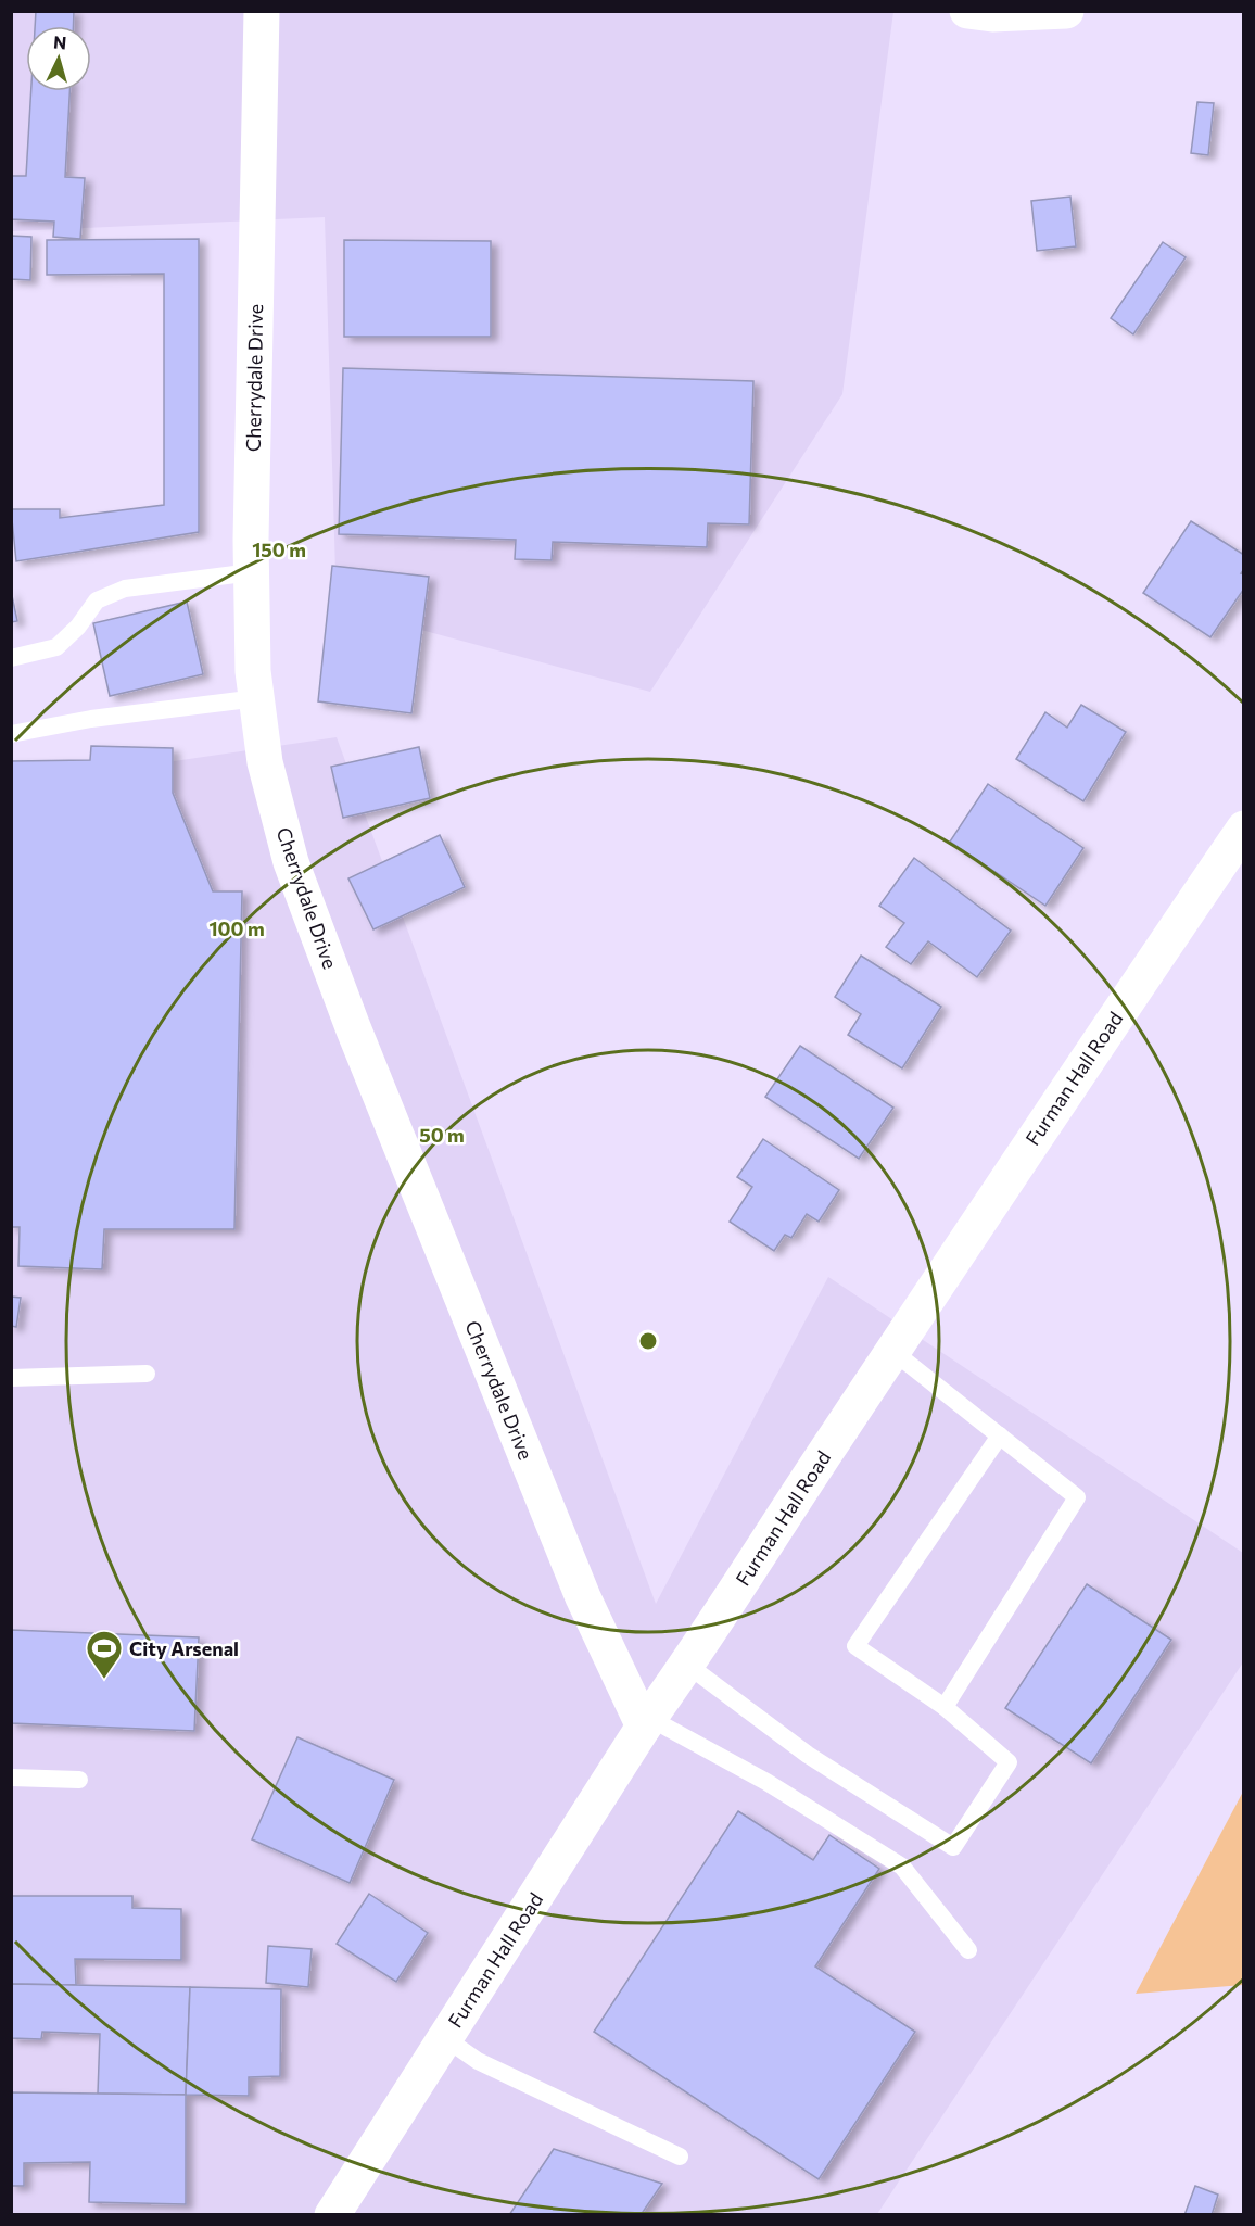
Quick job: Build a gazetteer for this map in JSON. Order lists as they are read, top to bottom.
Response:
{
  "streets": {
    "street": ["Cherrydale Drive", "Furman Hall Road"]
  },
  "crossings": [
    ["Cherrydale Drive", "Furman Hall Road"]
  ],
  "places": {
    "sports": ["City Arsenal"]
  },
  "north": "top",
  "rings": ["150 m", "100 m", "50 m"]
}
